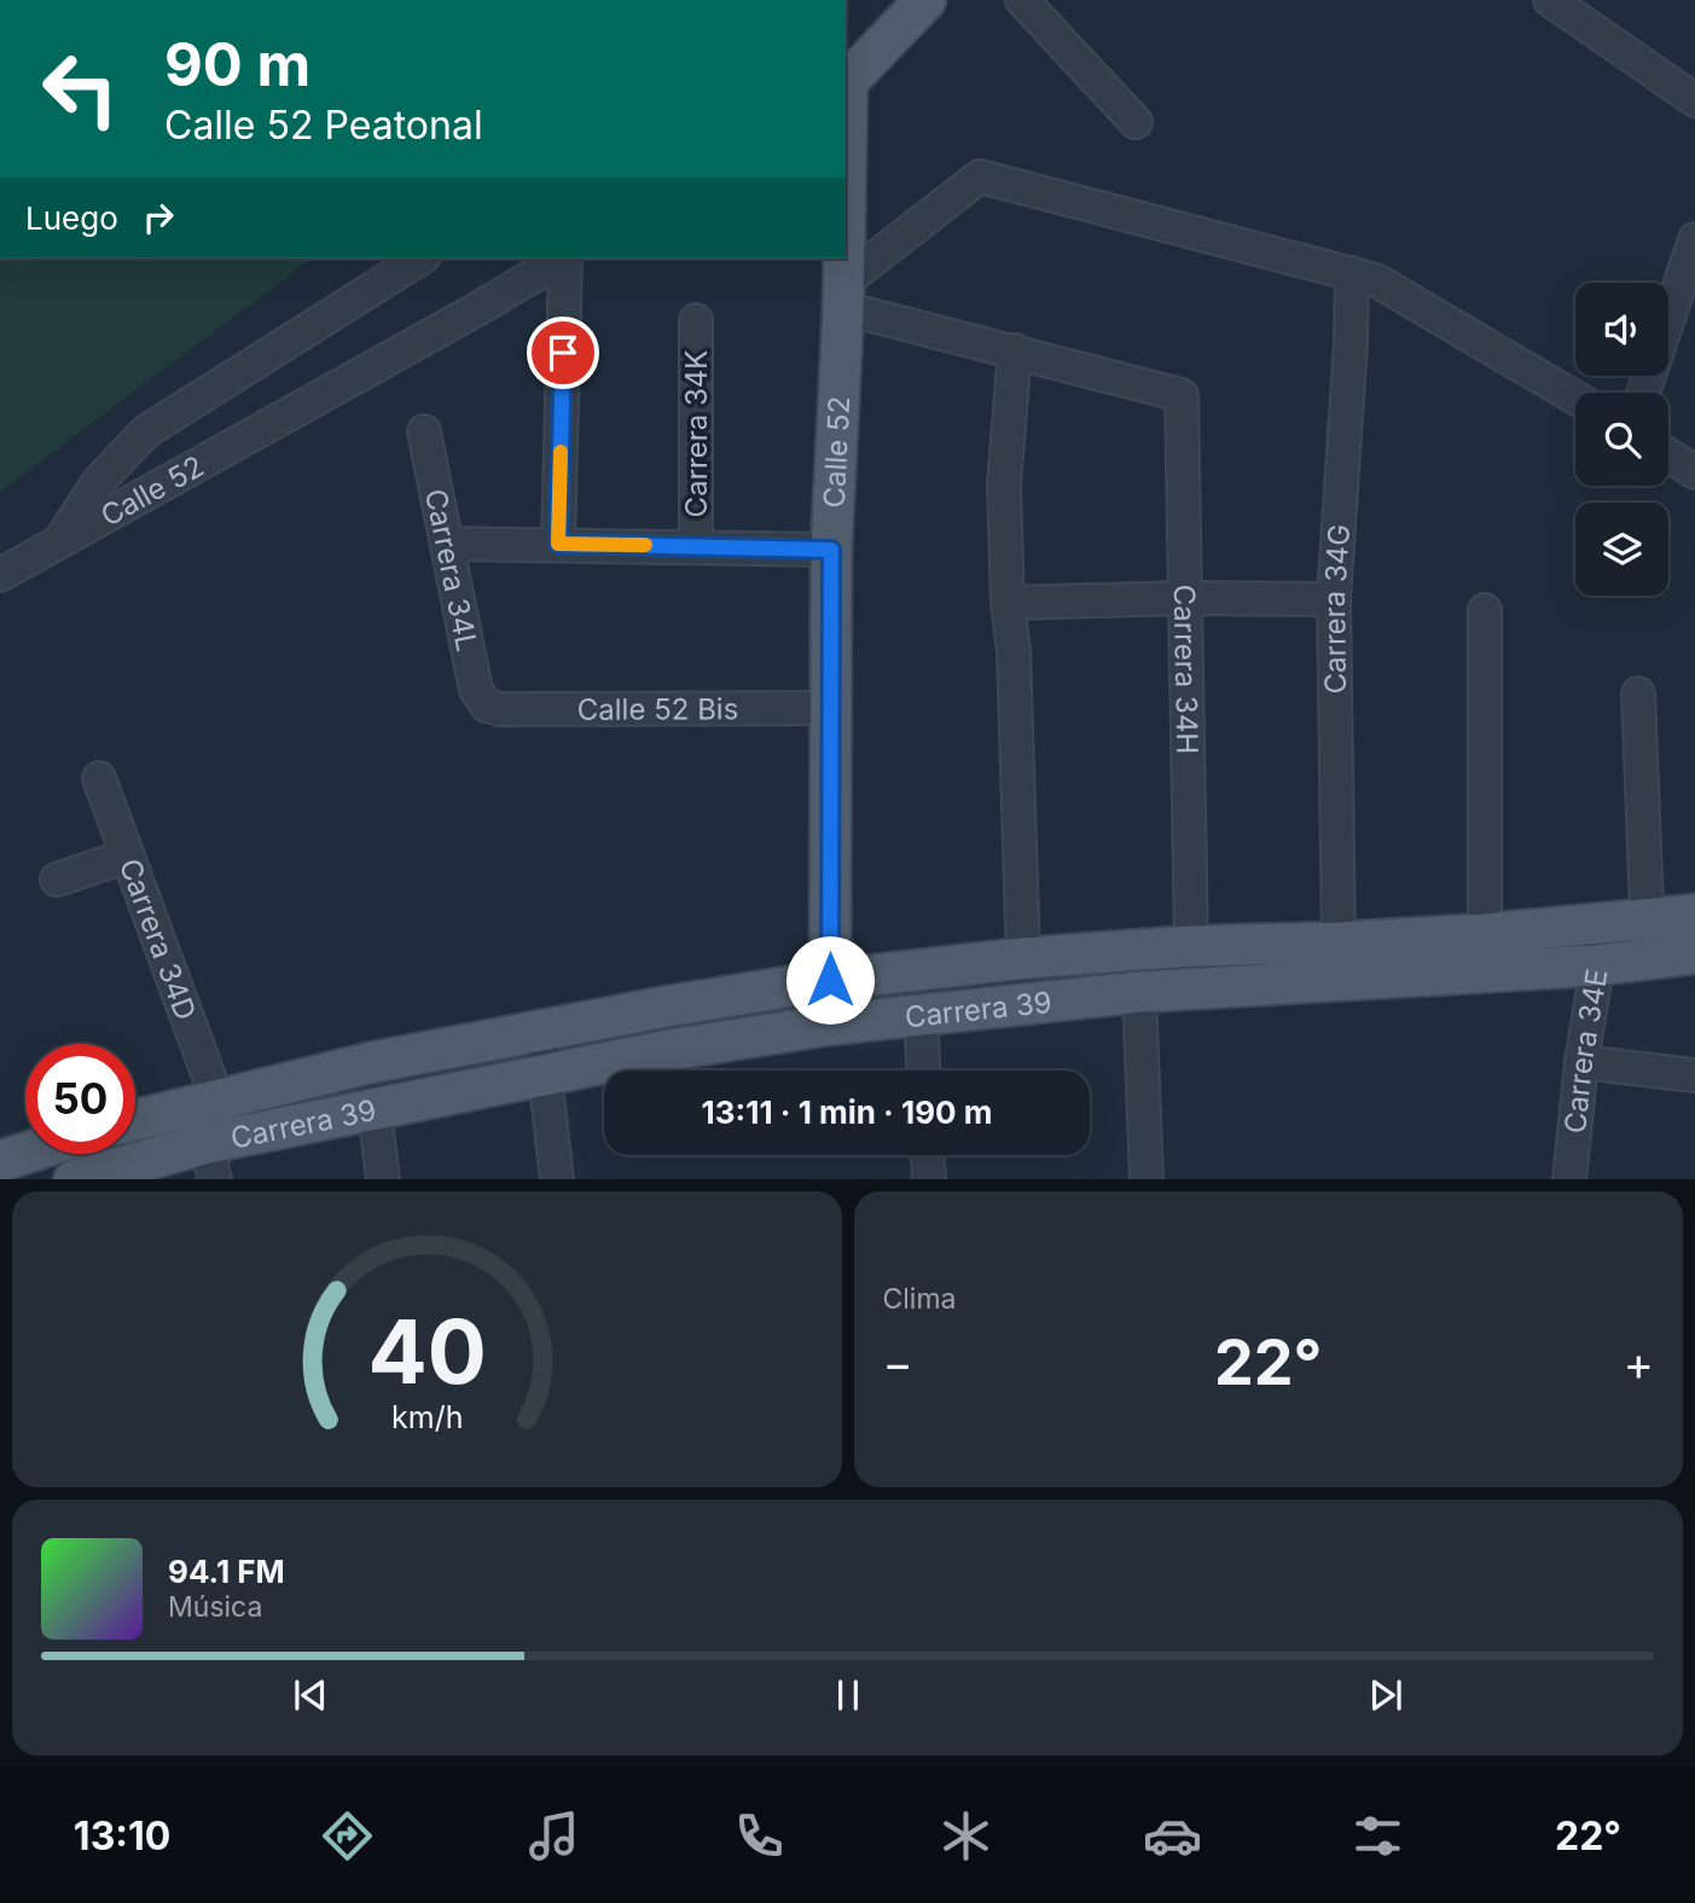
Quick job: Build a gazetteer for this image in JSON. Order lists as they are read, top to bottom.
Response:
{
  "streets": {
    "main road": ["Calle 52", "Carrera 39"],
    "street": [
      "Carrera 34K",
      "Carrera 34L",
      "Carrera 34G",
      "Carrera 34H",
      "Calle 52 Bis",
      "Carrera 34D",
      "Carrera 34E"
    ]
  },
  "crossings": [
    ["Calle 52", "Calle 52 Bis"],
    ["Calle 52", "Carrera 39"],
    ["Carrera 34L", "Calle 52 Bis"],
    ["Carrera 34G", "Carrera 39"],
    ["Carrera 34H", "Carrera 39"],
    ["Carrera 34D", "Carrera 39"],
    ["Carrera 39", "Carrera 34E"]
  ],
  "page": {
    "turn": ["90 m", "Calle 52 Peatonal"],
    "then": "Luego",
    "limit": "50",
    "trip": "13:11 · 1 min · 190 m",
    "tile": "Clima",
    "heat": ["−", "22°", "+"],
    "song": ["94.1 FM", "Música"],
    "tabs": ["13:10", "22°"],
    "gauge": ["40", "km/h"]
  }
}
